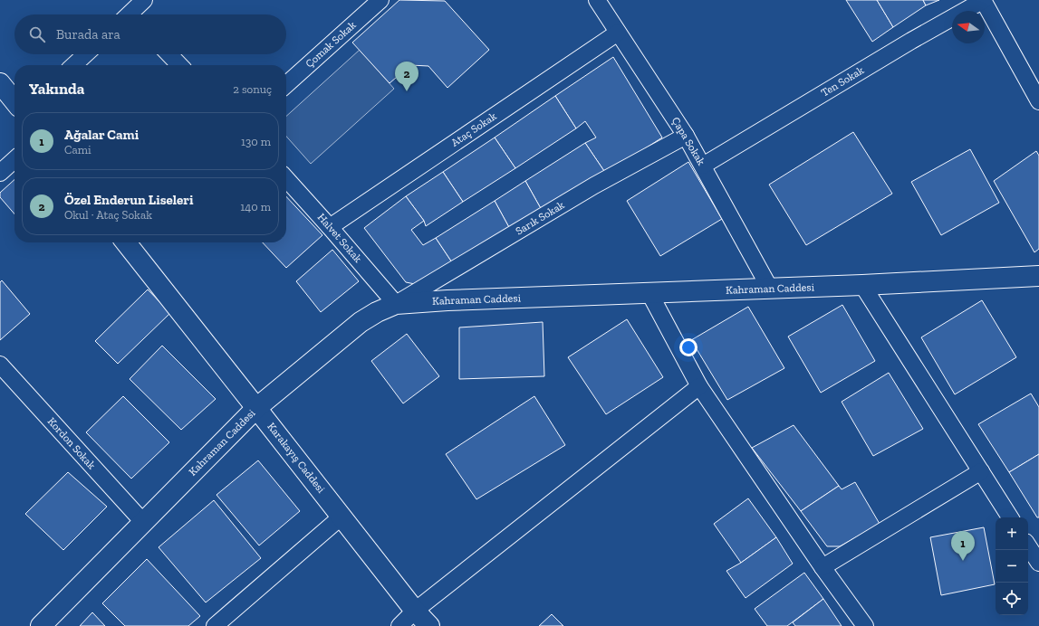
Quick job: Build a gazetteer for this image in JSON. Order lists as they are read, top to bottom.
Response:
{
  "streets": {
    "street": [
      "Çomak Sokak",
      "Ten Sokak",
      "Ataç Sokak",
      "Çapa Sokak",
      "Sarık Sokak",
      "Halvet Sokak",
      "Kahraman Caddesi",
      "Kordon Sokak",
      "Karakayış Caddesi"
    ]
  },
  "crossings": [
    ["Ten Sokak", "Çapa Sokak"],
    ["Ataç Sokak", "Çapa Sokak"],
    ["Ataç Sokak", "Halvet Sokak"],
    ["Çapa Sokak", "Sarık Sokak"],
    ["Çapa Sokak", "Kahraman Caddesi"],
    ["Sarık Sokak", "Halvet Sokak"],
    ["Sarık Sokak", "Kahraman Caddesi"],
    ["Halvet Sokak", "Kahraman Caddesi"],
    ["Kahraman Caddesi", "Kordon Sokak"],
    ["Kahraman Caddesi", "Karakayış Caddesi"]
  ],
  "north": "left",
  "page": {
    "search": "Burada ara",
    "pins": ["2", "1"],
    "heading": ["Yakında", "2 sonuç"],
    "list": [
      {
        "mark": "1",
        "name": "Ağalar Cami",
        "note": "Cami",
        "value": "130 m"
      },
      {
        "mark": "2",
        "name": "Özel Enderun Liseleri",
        "note": "Okul · Ataç Sokak",
        "value": "140 m"
      }
    ],
    "map_buttons": ["+", "−"]
  }
}
